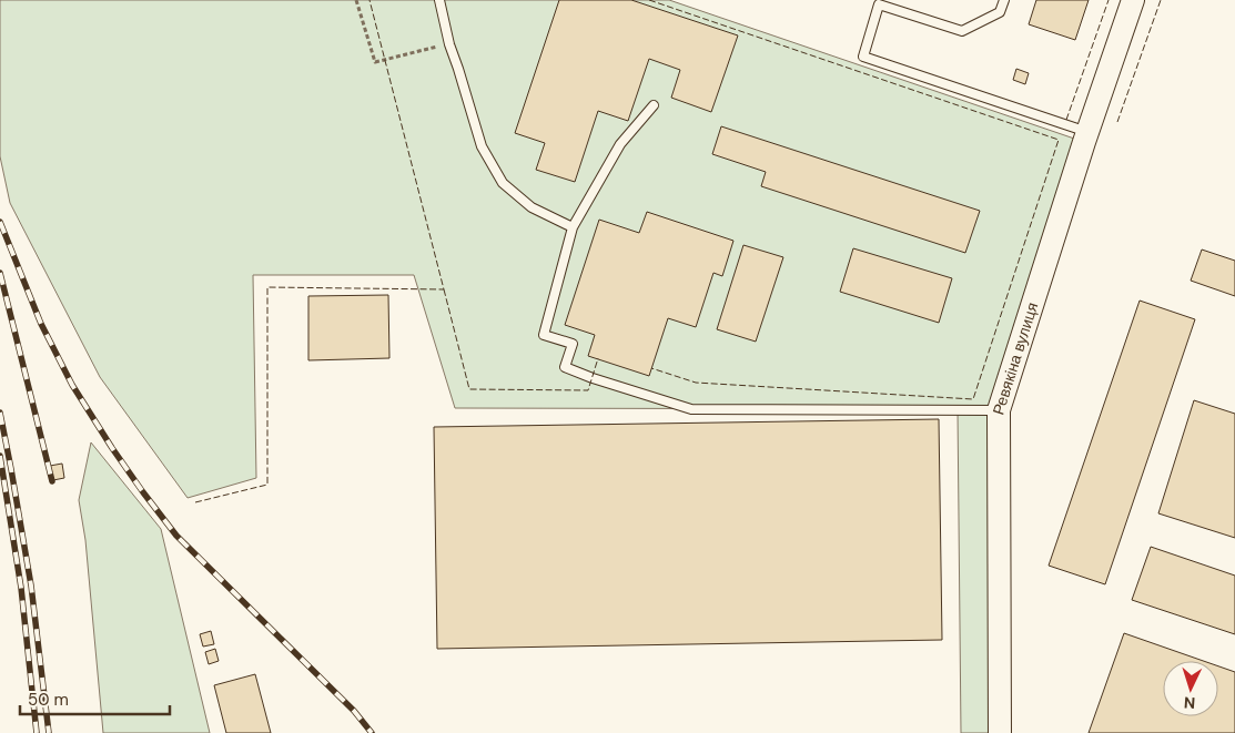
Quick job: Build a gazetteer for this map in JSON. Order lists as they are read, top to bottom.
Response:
{
  "streets": {
    "street": ["Ревякіна вулиця"]
  },
  "scale_bar": "50 m",
  "north": "bottom"
}
